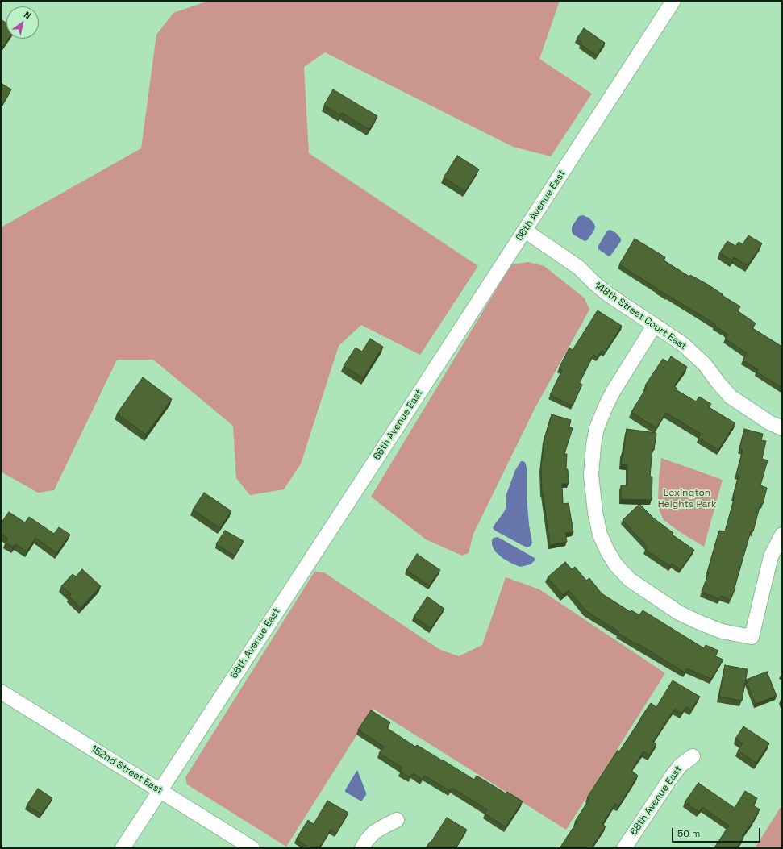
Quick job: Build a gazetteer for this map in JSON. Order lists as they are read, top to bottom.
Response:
{
  "streets": {
    "street": [
      "66th Avenue East",
      "148th Street Court East",
      "152nd Street East",
      "68th Avenue East"
    ]
  },
  "crossings": [
    ["66th Avenue East", "148th Street Court East"],
    ["66th Avenue East", "152nd Street East"]
  ],
  "parks": ["Lexington Heights Park"],
  "scale_bar": "50 m",
  "north": "top right"
}
